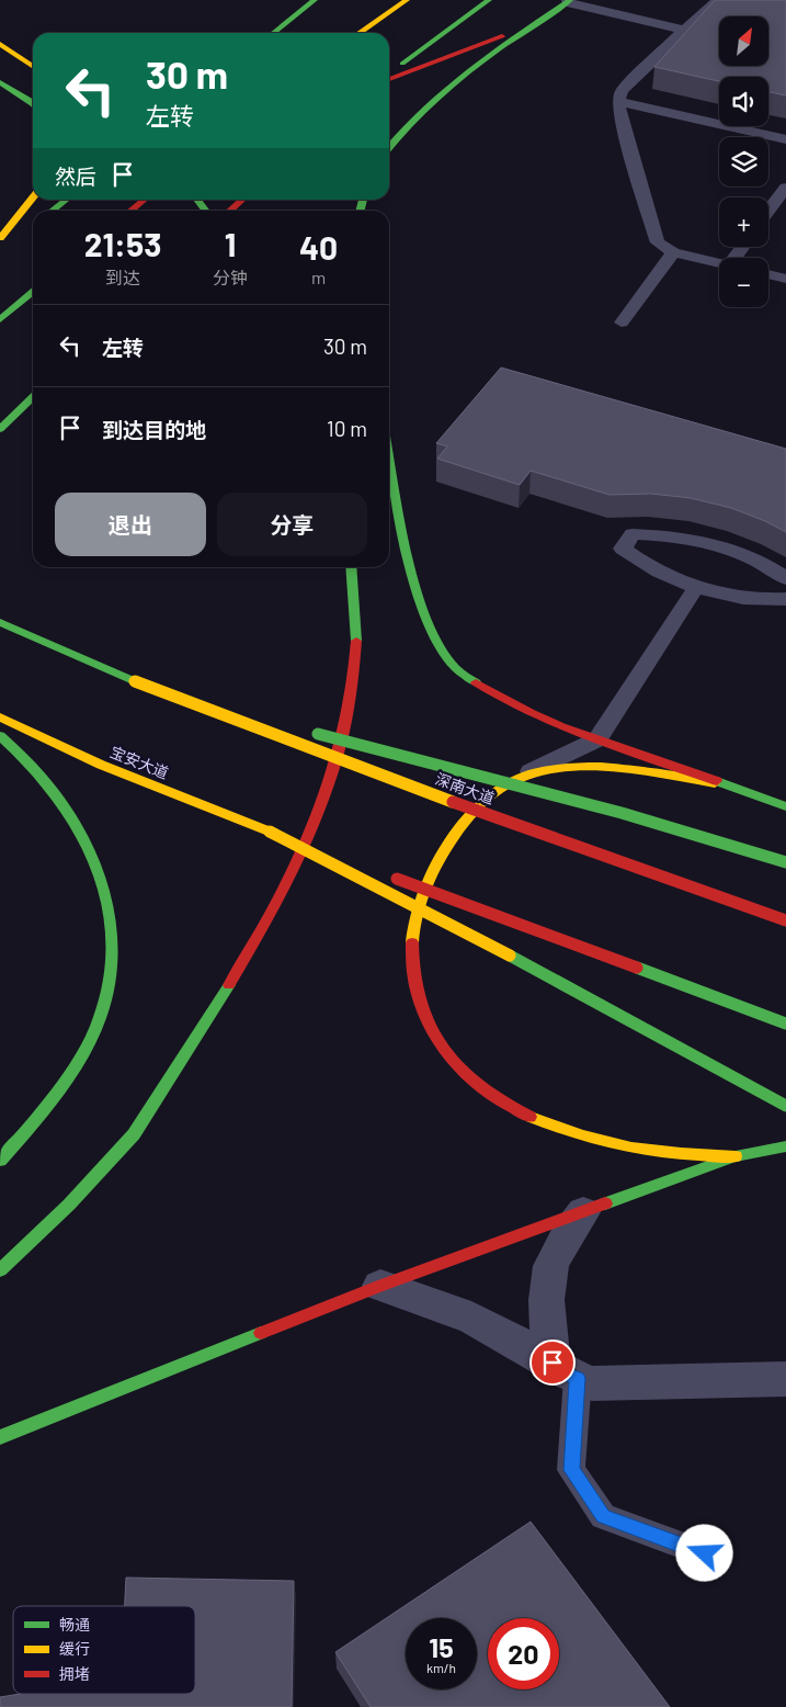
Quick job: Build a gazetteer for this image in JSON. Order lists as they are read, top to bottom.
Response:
{
  "streets": {
    "main road": ["宝安大道", "深南大道"]
  },
  "legend": ["畅通", "缓行", "拥堵"],
  "north": "top right",
  "page": {
    "map_buttons": ["+", "−"],
    "turn": ["30 m", "左转"],
    "then": "然后",
    "eta": [
      "21:53",
      "到达",
      "1",
      "分钟",
      "40",
      "m"
    ],
    "list": [
      {
        "name": "左转",
        "value": "30 m"
      },
      {
        "name": "到达目的地",
        "value": "10 m"
      }
    ],
    "buttons": ["退出", "分享"],
    "speed": "15 km/h",
    "limit": "20"
  }
}
